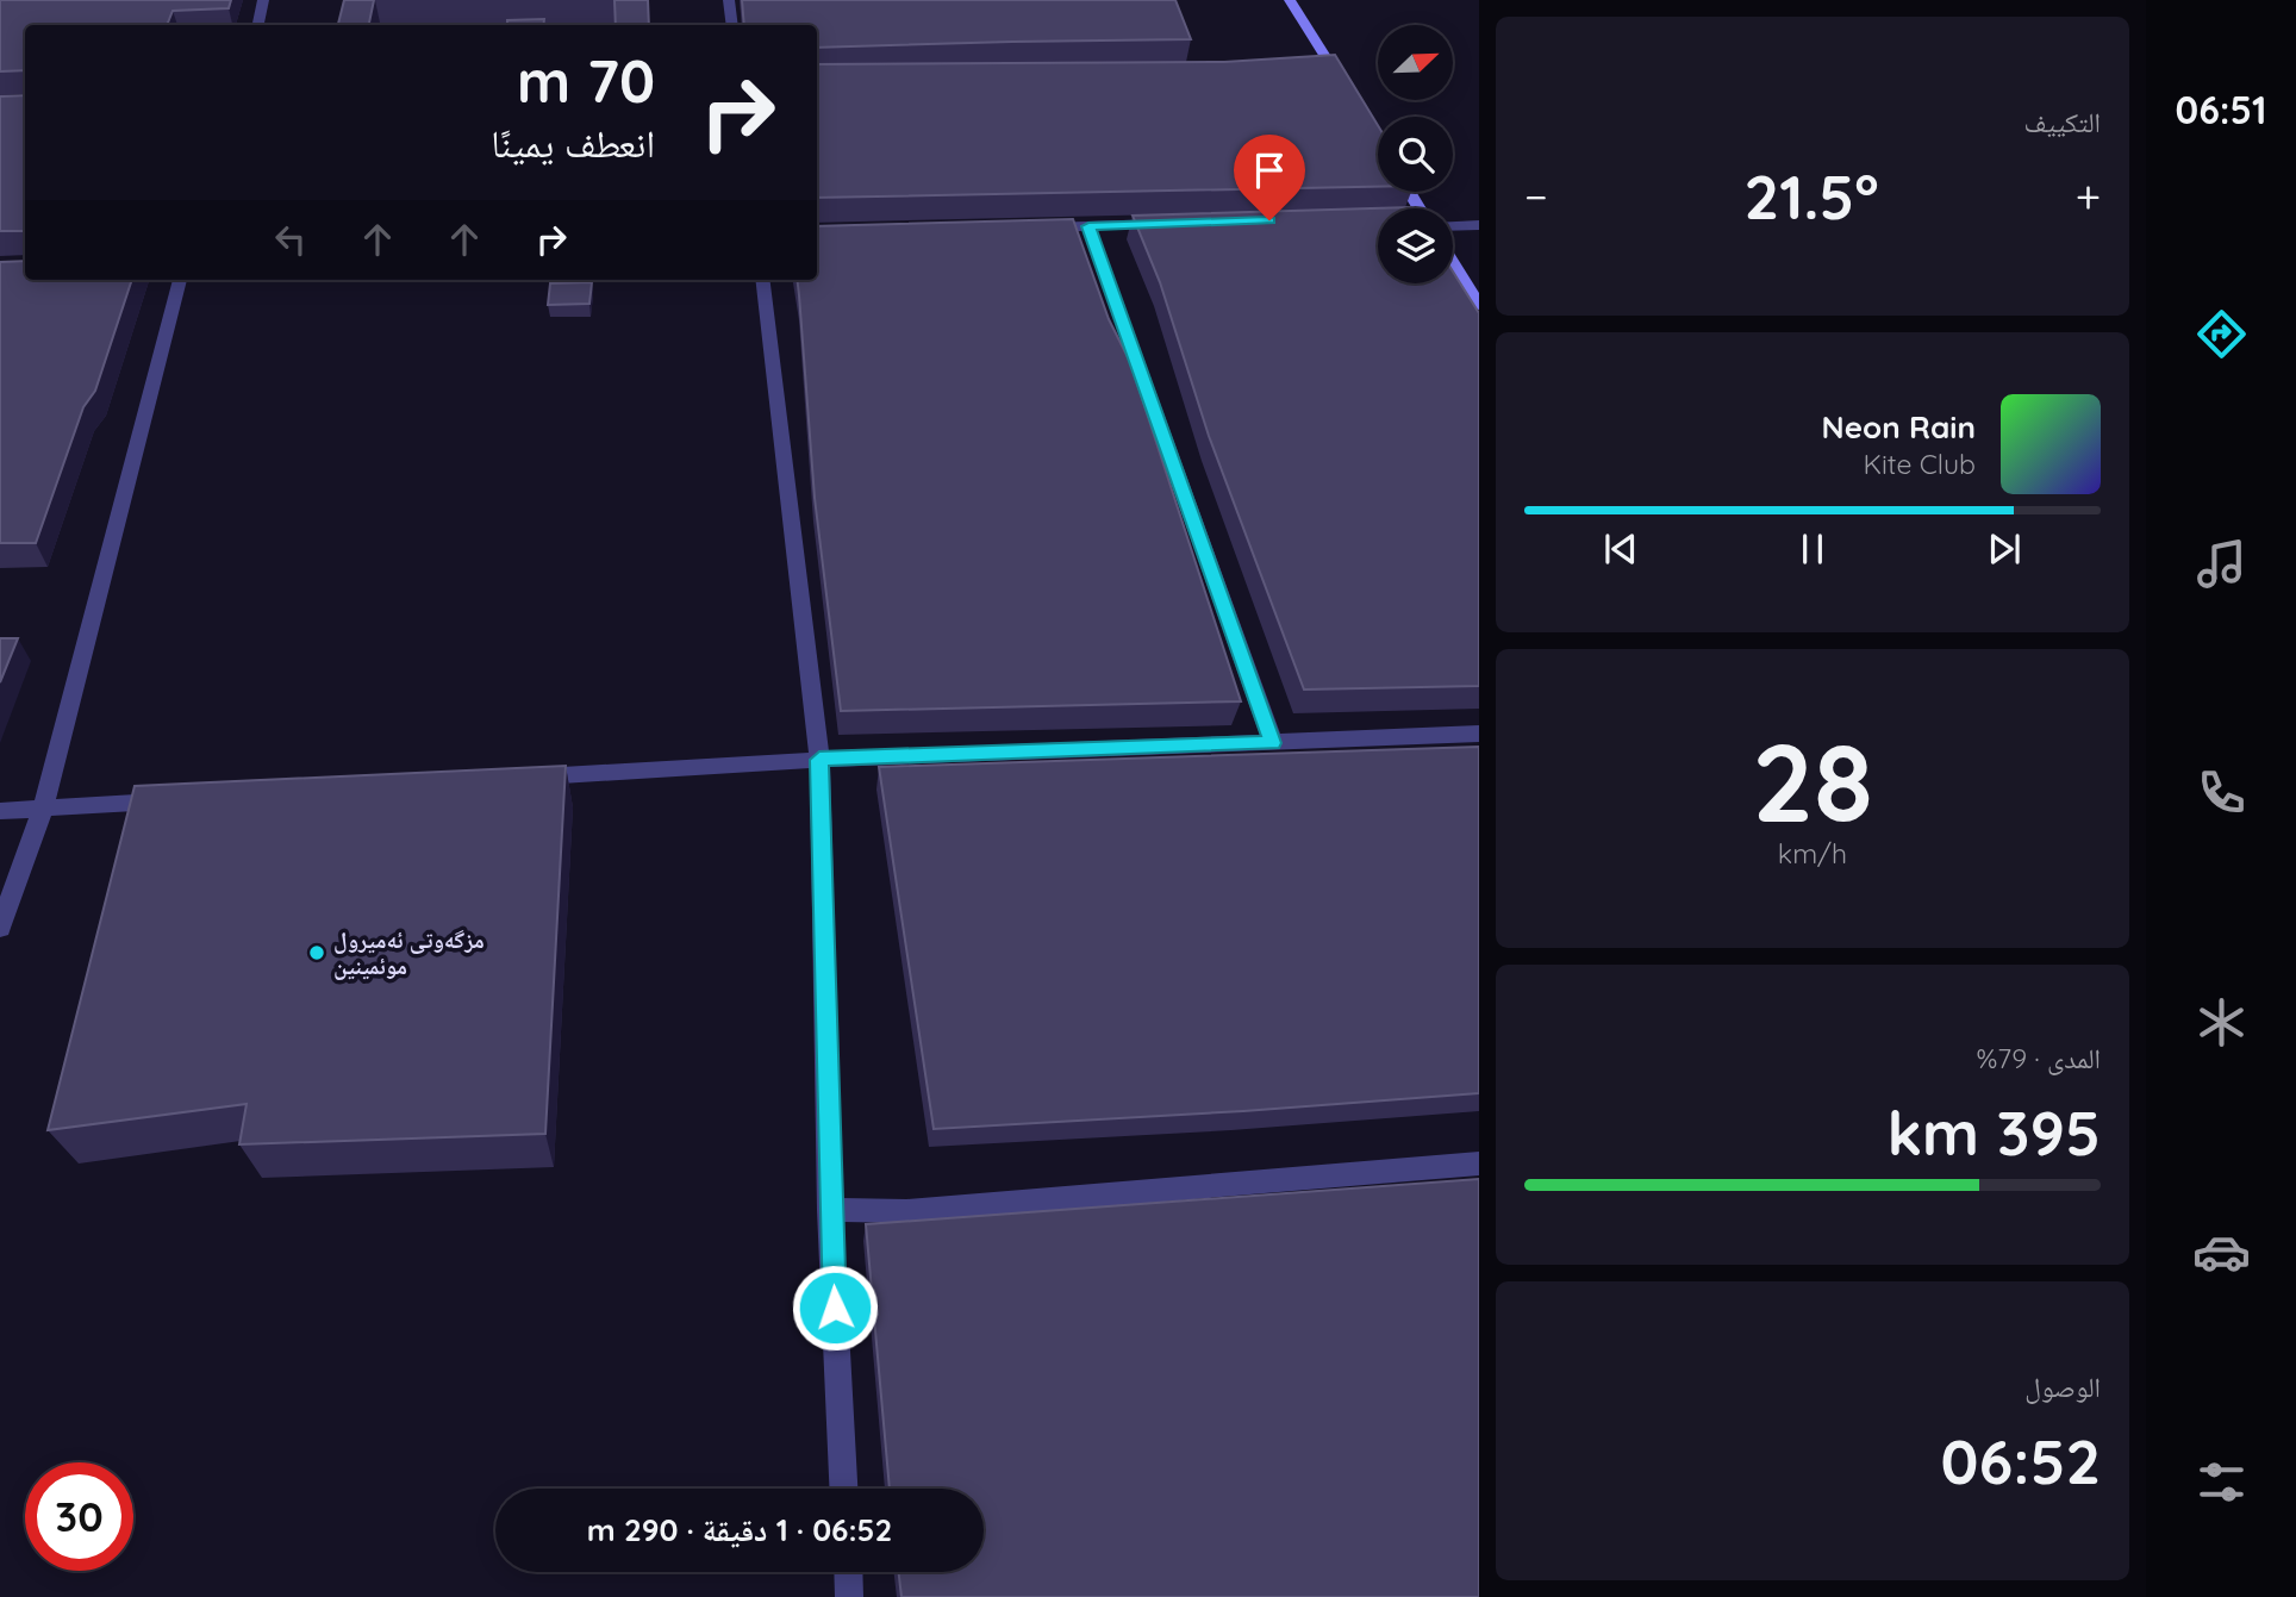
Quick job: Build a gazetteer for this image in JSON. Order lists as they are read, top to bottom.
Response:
{
  "places": ["مزگەوتی ئەمیرول موئمینین"],
  "north": "top right",
  "page": {
    "tabs": "06:51",
    "tile": [
      "التكييف",
      ["28", "km/h"],
      ["المدى · 79%", "395 km"],
      ["الوصول", "06:52"]
    ],
    "turn": ["70 m", "انعطف يمينًا"],
    "heat": ["−", "21.5°", "+"],
    "song": ["Neon Rain", "Kite Club"],
    "limit": "30",
    "trip": "06:52 · 1 دقيقة · 290 m"
  }
}
